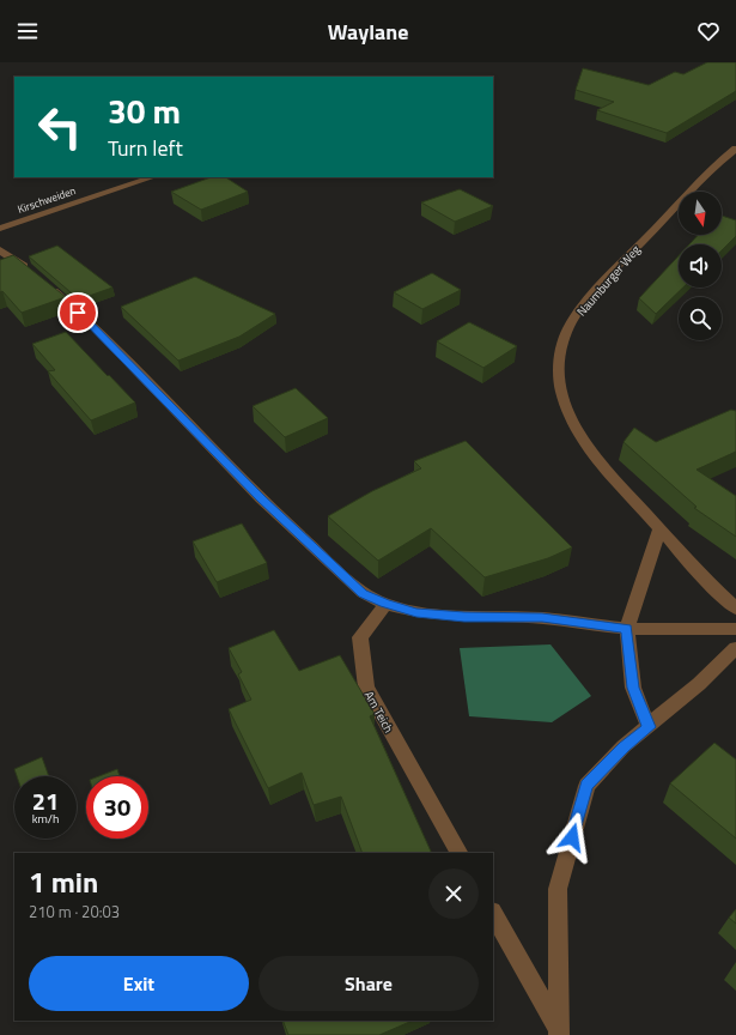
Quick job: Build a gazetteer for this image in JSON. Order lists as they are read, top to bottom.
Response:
{
  "streets": {
    "street": ["Kirschweiden", "Naumburger Weg", "Am Teich"]
  },
  "north": "bottom",
  "page": {
    "header": "Waylane",
    "turn": ["30 m", "Turn left"],
    "speed": "21 km/h",
    "limit": "30",
    "heading": ["1 min", "210 m · 20:03"],
    "buttons": ["Exit", "Share"]
  }
}
